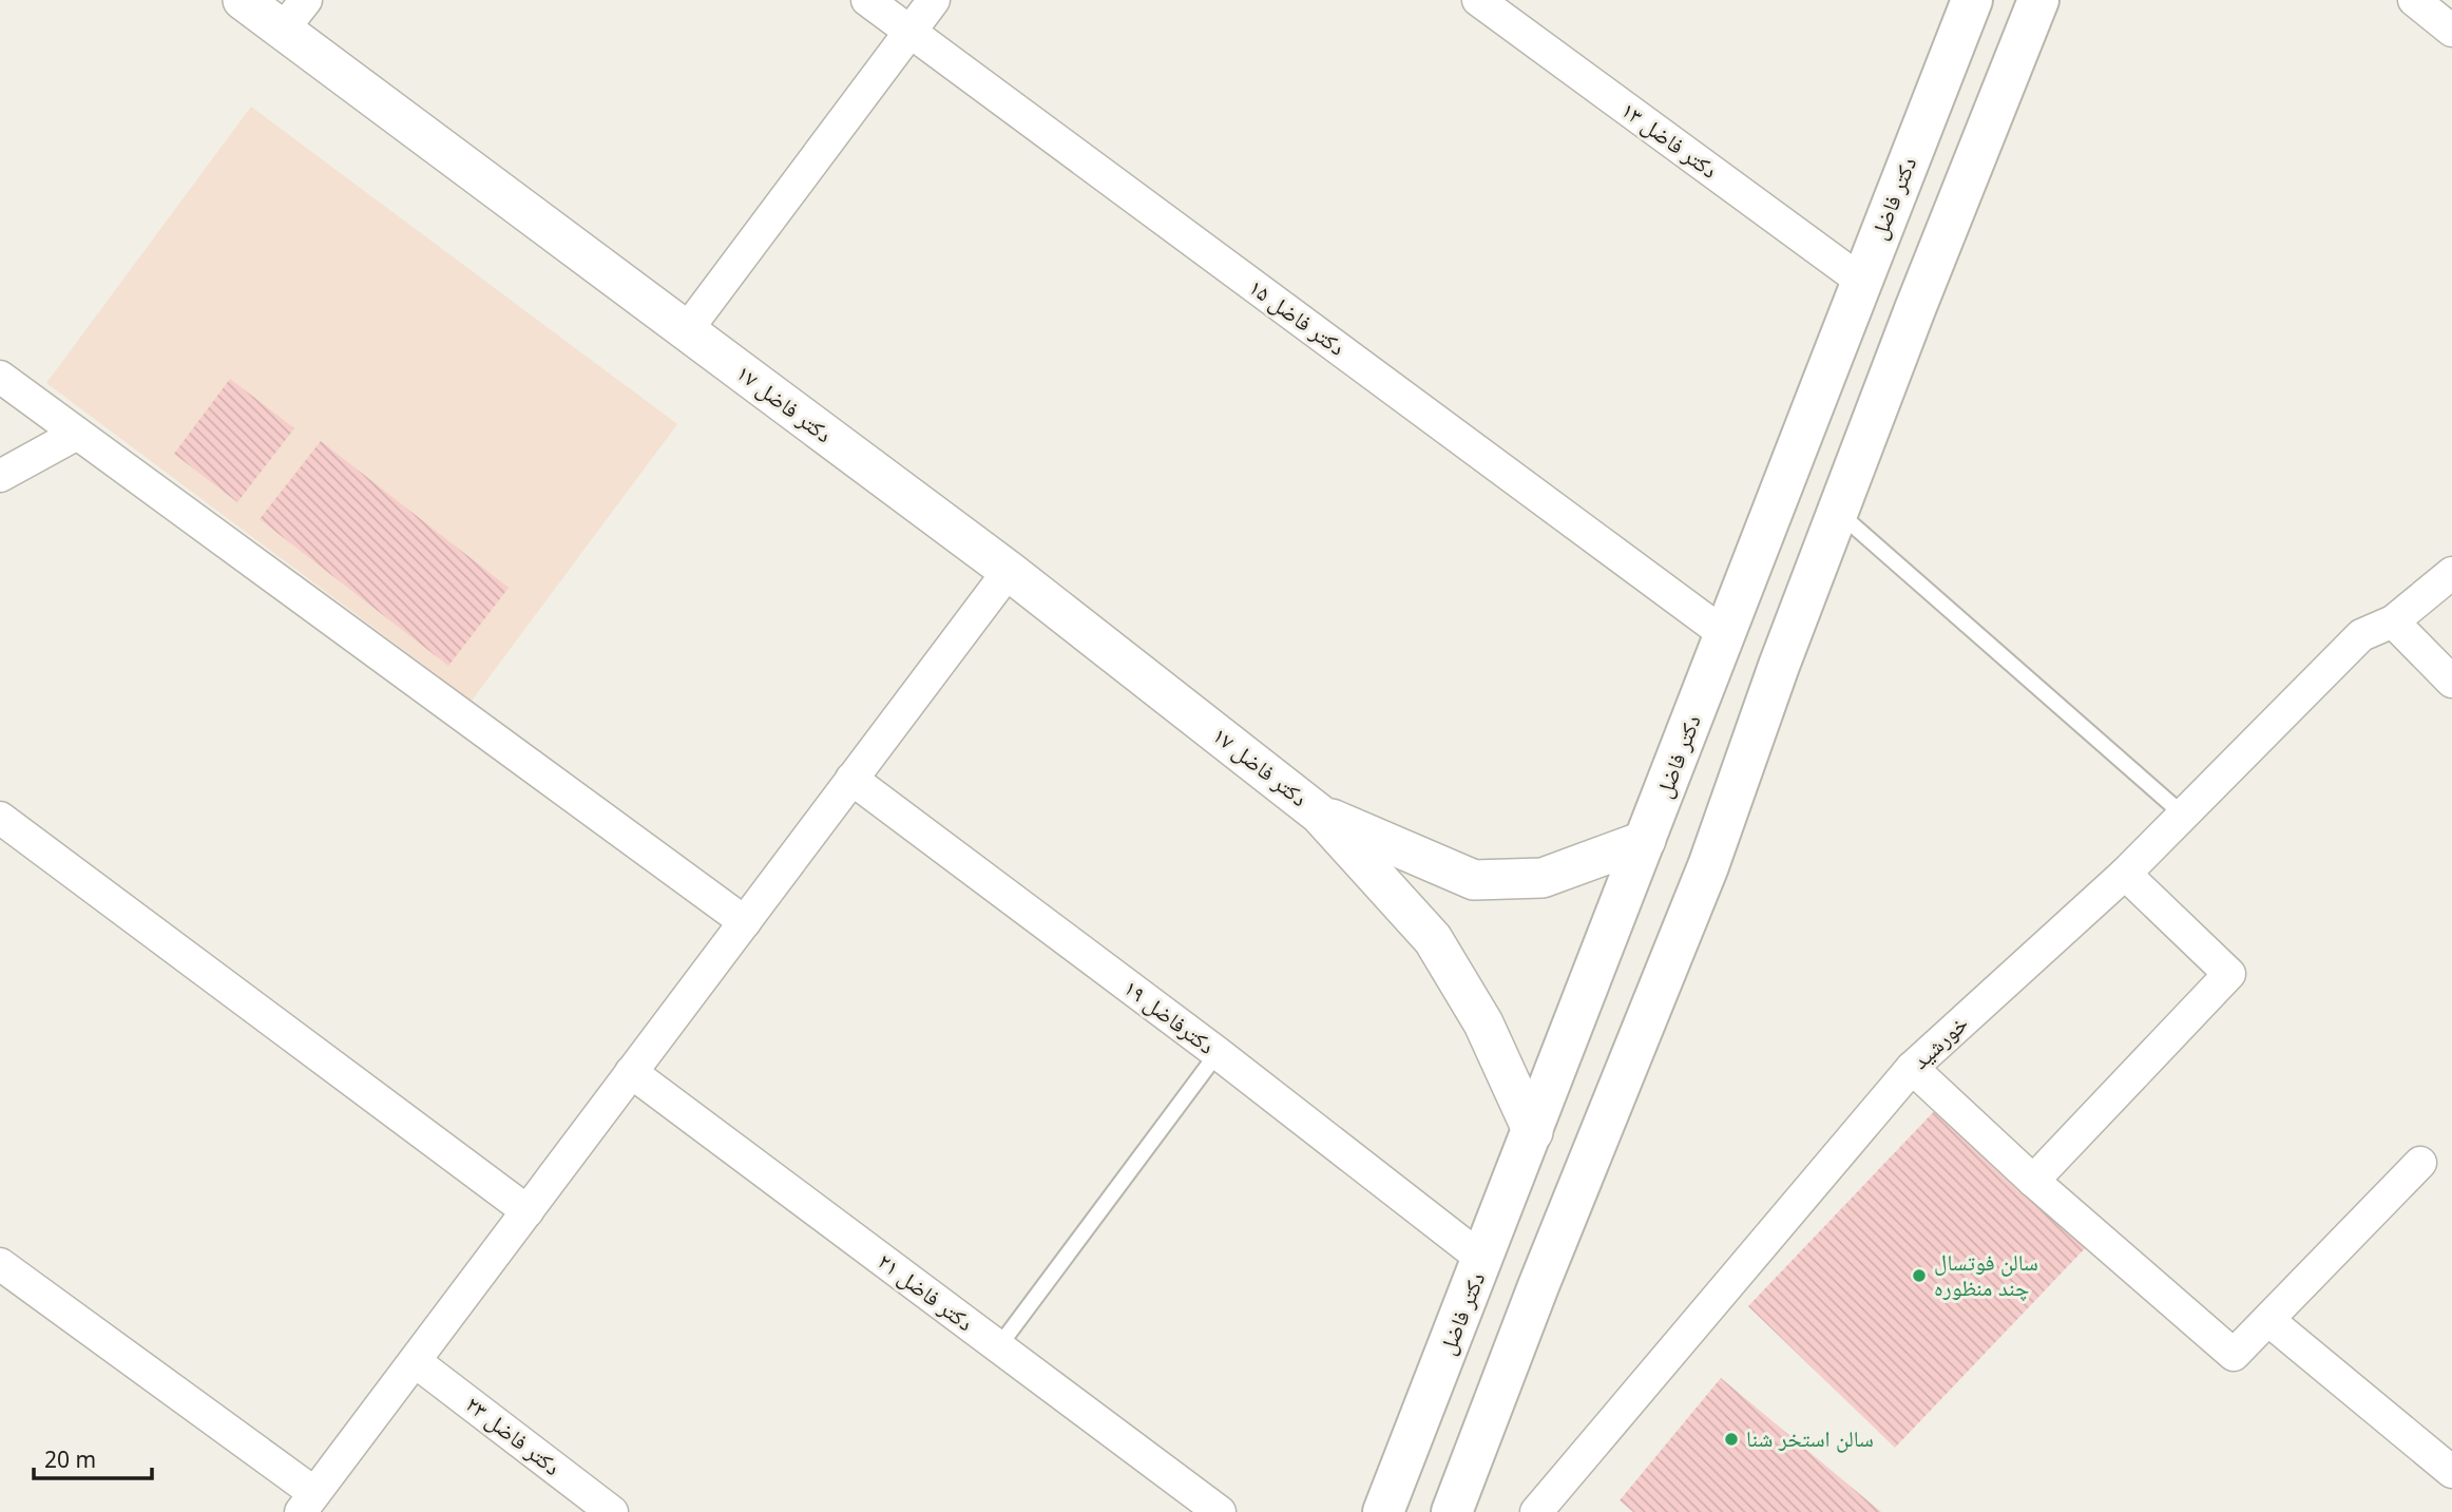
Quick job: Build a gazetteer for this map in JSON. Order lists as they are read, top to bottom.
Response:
{
  "streets": {
    "main road": ["دکتر فاضل"],
    "street": [
      "دکتر فاضل ۱۳",
      "دکتر فاضل ۱۵",
      "دکتر فاضل ۱۷",
      "دکترفاضل ۱۹",
      "خورشید",
      "دکتر فاضل ۲۱",
      "دکتر فاضل ۲۳"
    ]
  },
  "crossings": [
    ["دکتر فاضل ۱۳", "دکتر فاضل"],
    ["دکتر فاضل", "دکتر فاضل ۱۵"],
    ["دکتر فاضل", "دکترفاضل ۱۹"]
  ],
  "places": ["سالن فوتسال چند منظوره", "سالن استخر شنا"],
  "scale_bar": "20 m"
}
